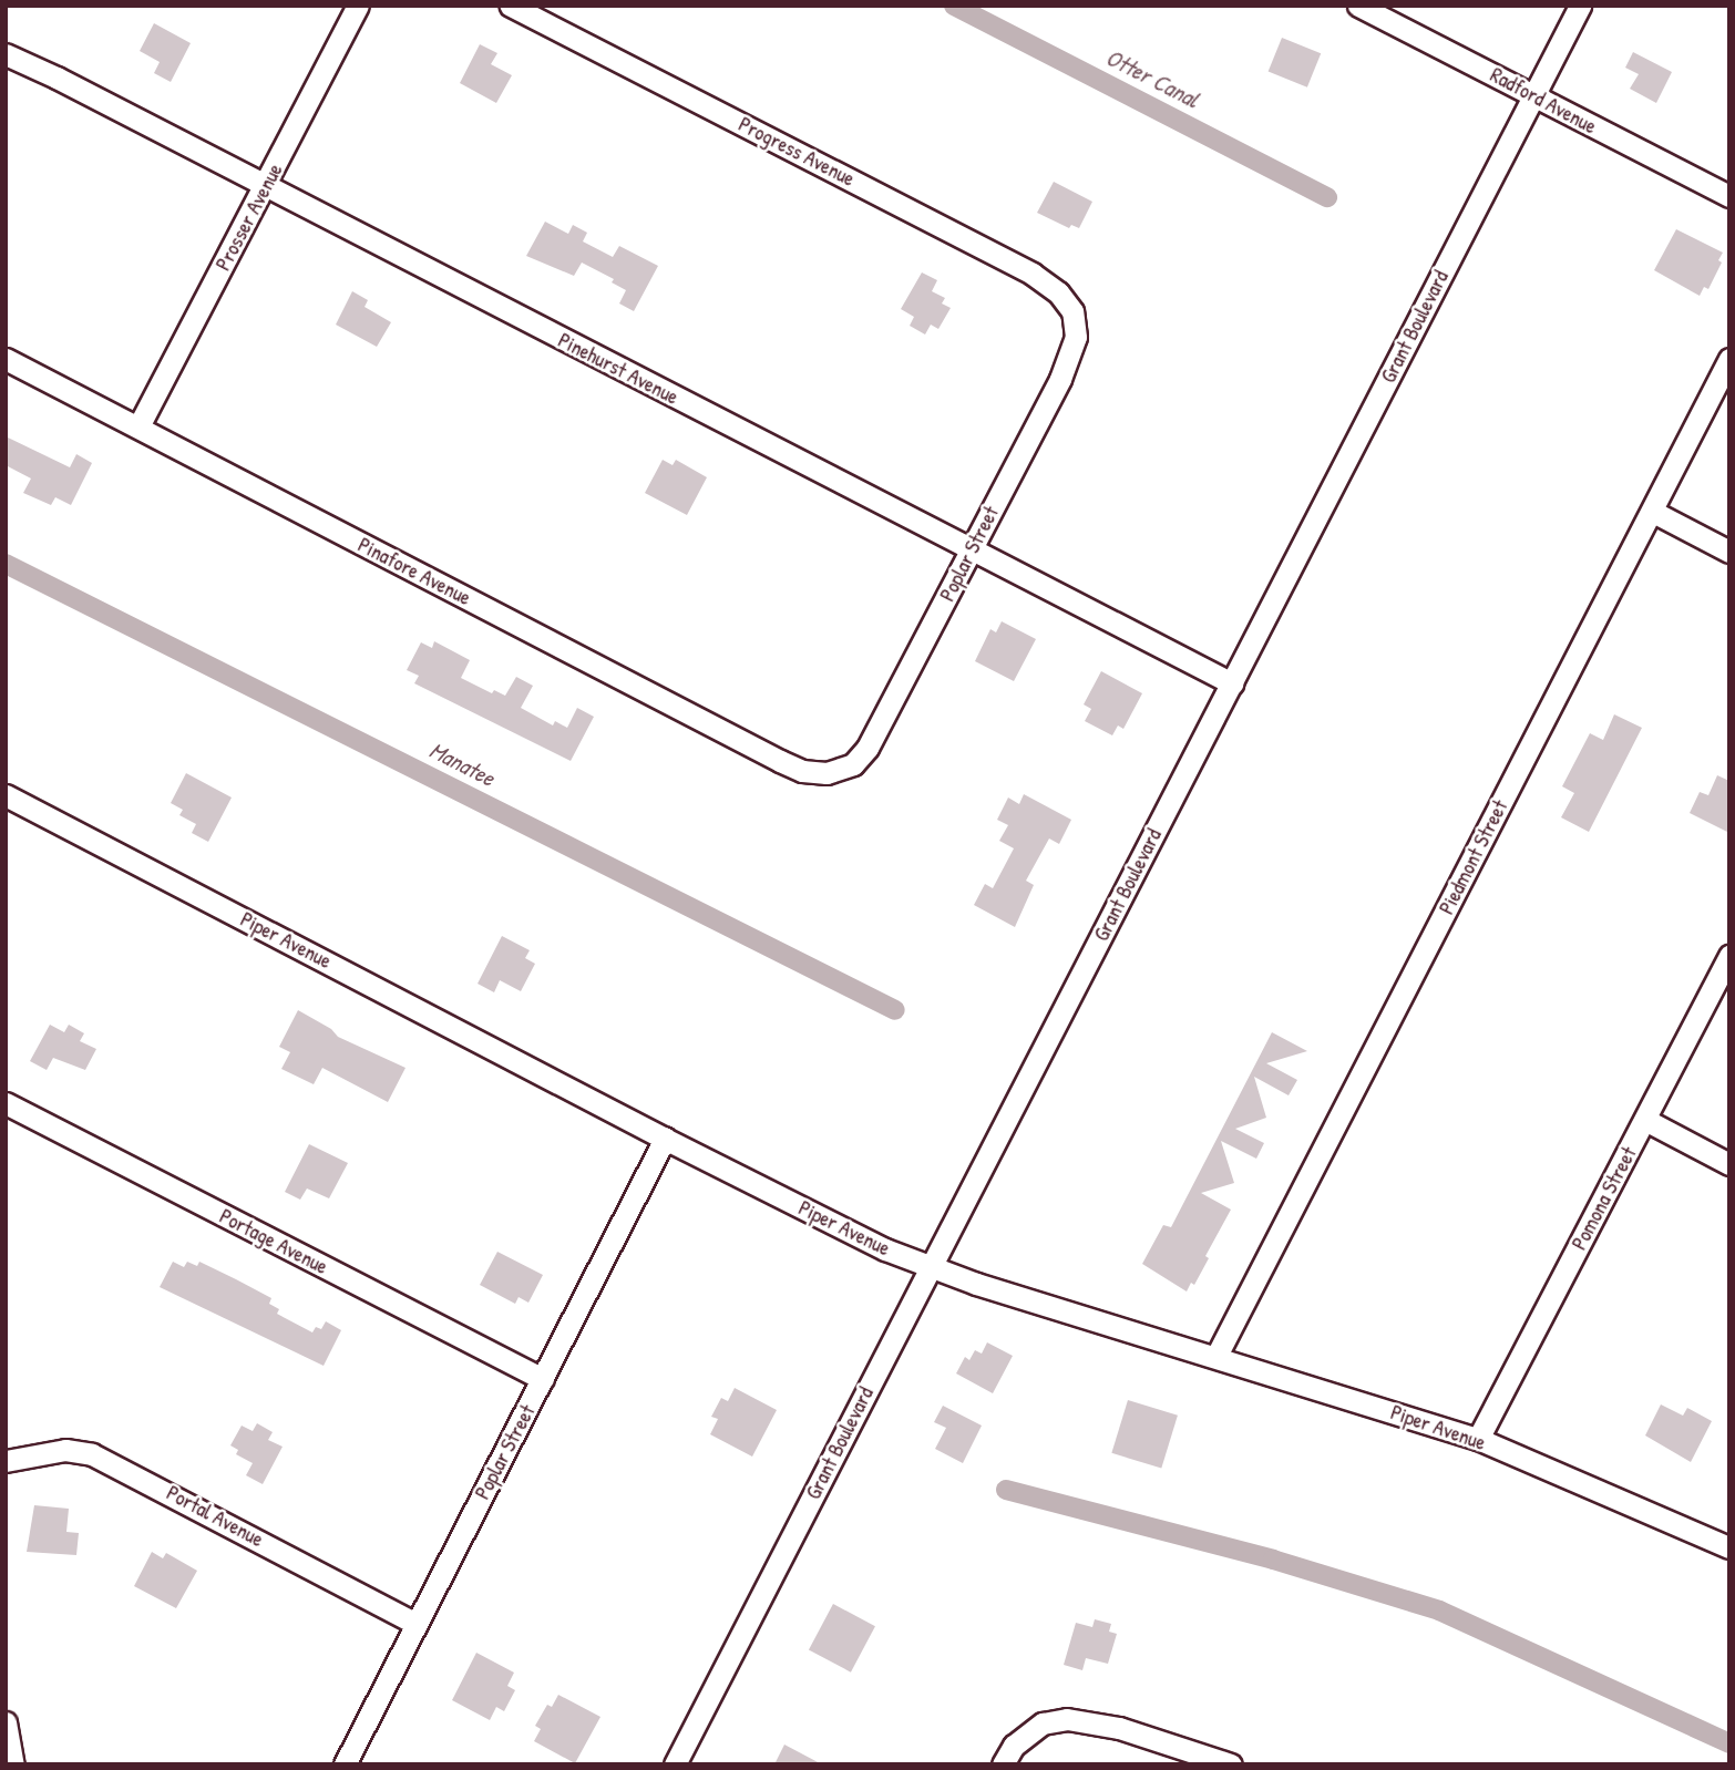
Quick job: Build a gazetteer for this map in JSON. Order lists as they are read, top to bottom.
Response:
{
  "streets": {
    "street": [
      "Radford Avenue",
      "Progress Avenue",
      "Prosser Avenue",
      "Grant Boulevard",
      "Pinehurst Avenue",
      "Poplar Street",
      "Pinafore Avenue",
      "Piedmont Street",
      "Piper Avenue",
      "Pomona Street",
      "Portage Avenue",
      "Portal Avenue"
    ]
  },
  "crossings": [
    ["Radford Avenue", "Grant Boulevard"],
    ["Progress Avenue", "Poplar Street"],
    ["Prosser Avenue", "Pinehurst Avenue"],
    ["Prosser Avenue", "Pinafore Avenue"],
    ["Grant Boulevard", "Pinehurst Avenue"],
    ["Grant Boulevard", "Piper Avenue"],
    ["Pinehurst Avenue", "Poplar Street"],
    ["Poplar Street", "Pinafore Avenue"],
    ["Poplar Street", "Piper Avenue"],
    ["Poplar Street", "Portage Avenue"],
    ["Poplar Street", "Portal Avenue"],
    ["Piedmont Street", "Piper Avenue"],
    ["Piper Avenue", "Pomona Street"]
  ],
  "water": ["Otter Canal", "Manatee"]
}
